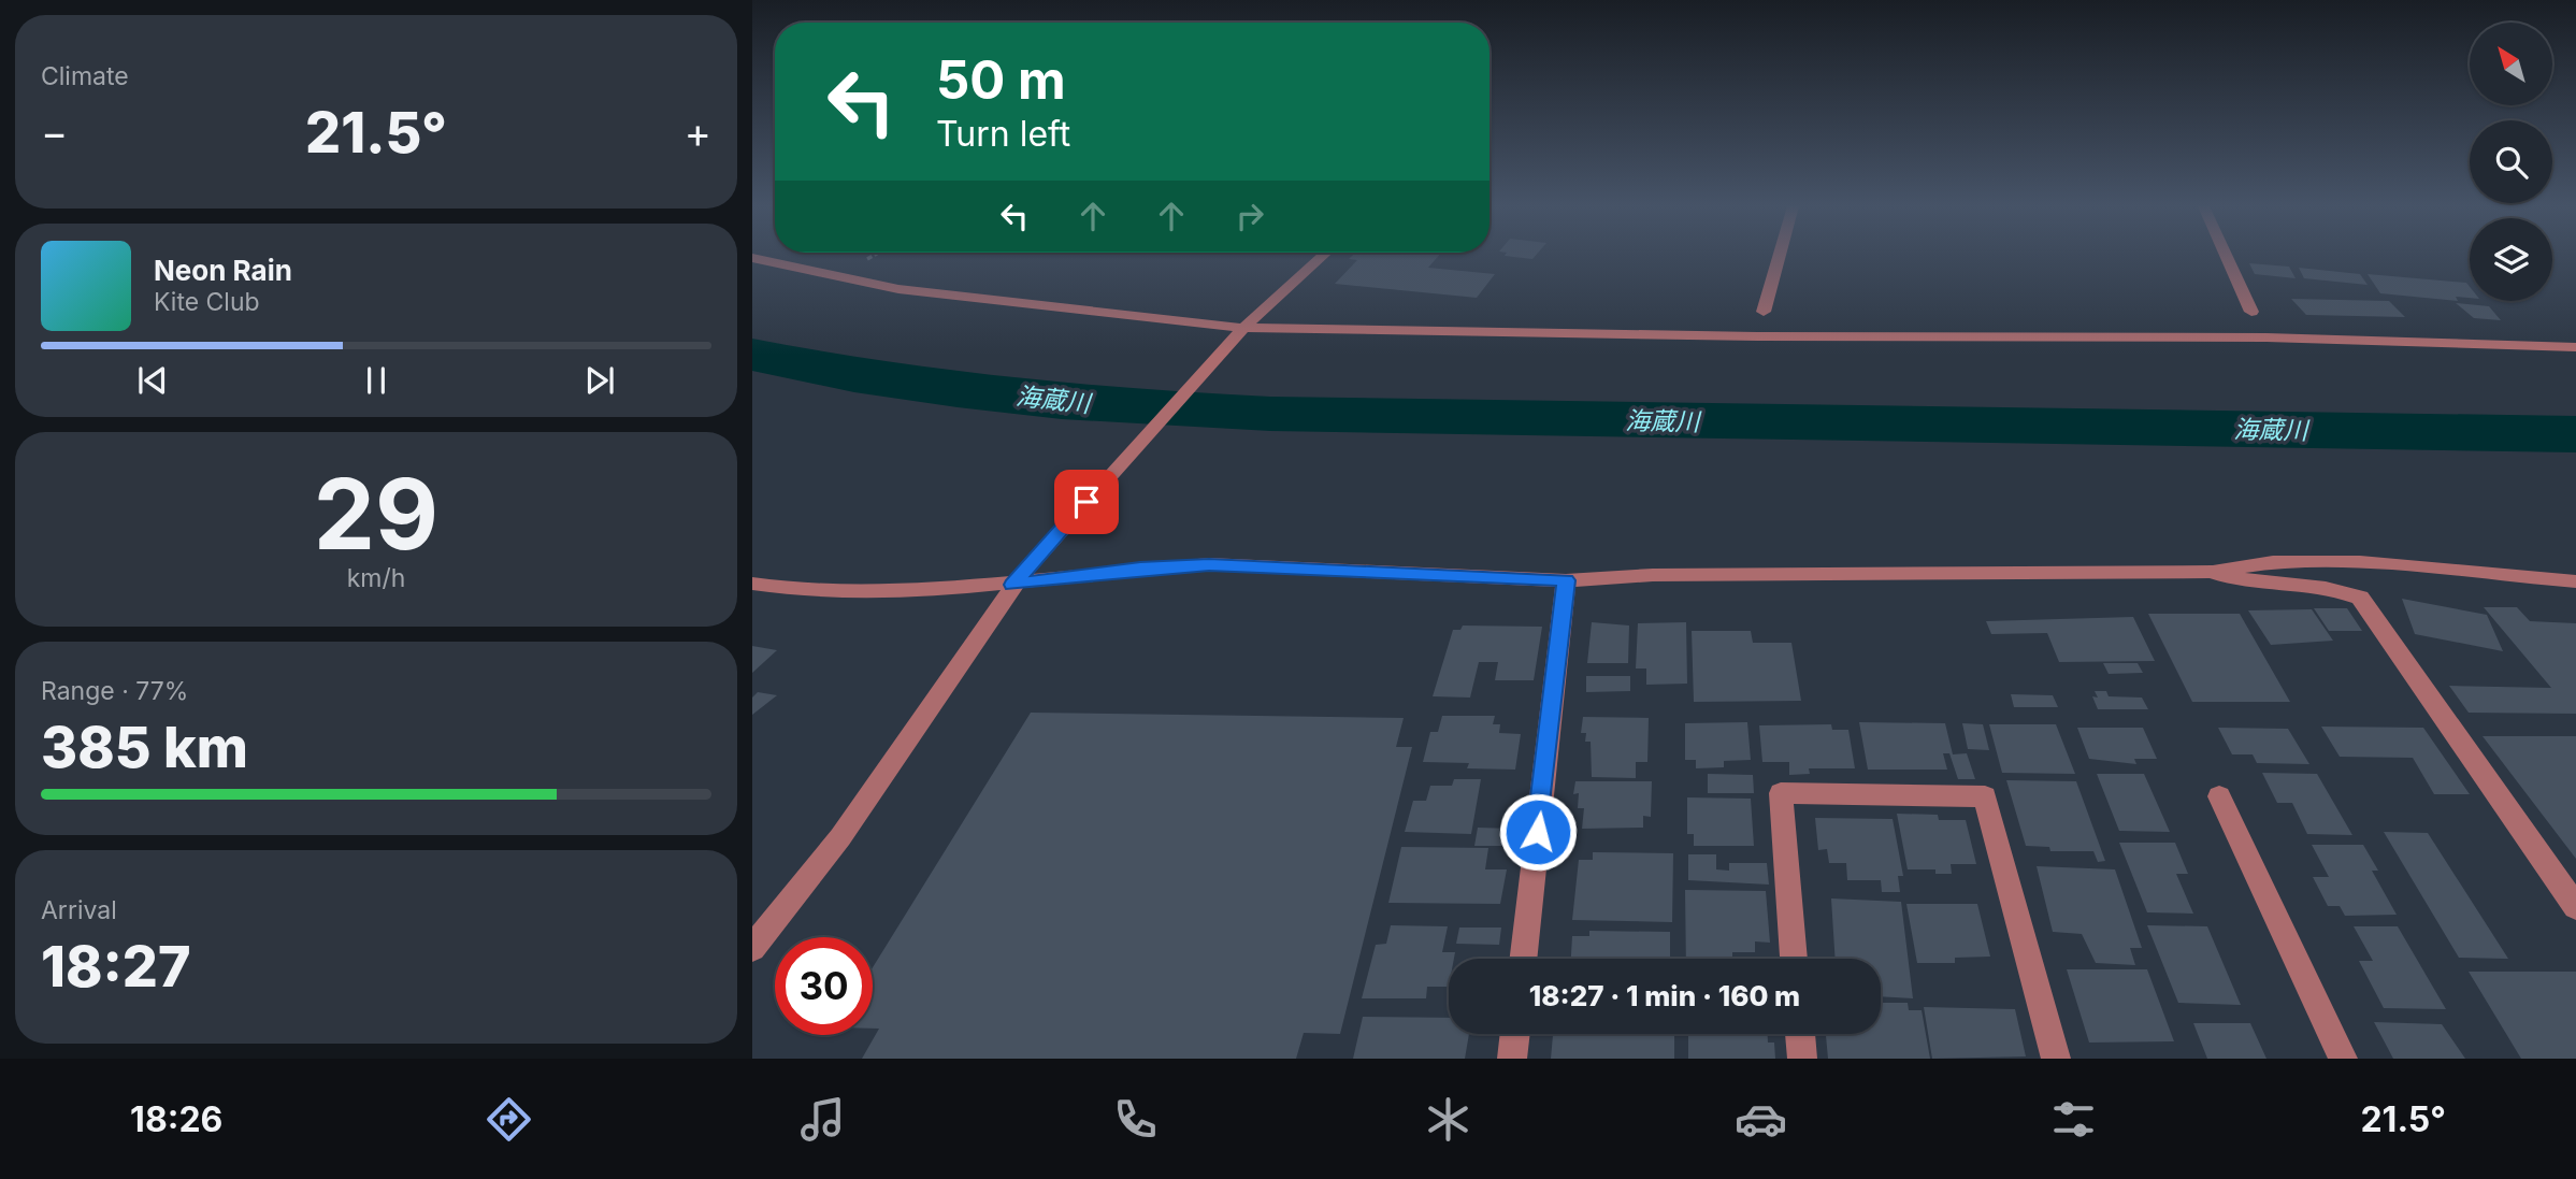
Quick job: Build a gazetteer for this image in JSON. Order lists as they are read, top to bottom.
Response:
{
  "water": ["海蔵川"],
  "north": "top left",
  "page": {
    "tile": [
      "Climate",
      ["29", "km/h"],
      ["Range · 77%", "385 km"],
      ["Arrival", "18:27"]
    ],
    "turn": ["50 m", "Turn left"],
    "heat": ["−", "21.5°", "+"],
    "song": ["Neon Rain", "Kite Club"],
    "limit": "30",
    "trip": "18:27 · 1 min · 160 m",
    "tabs": ["18:26", "21.5°"]
  }
}
